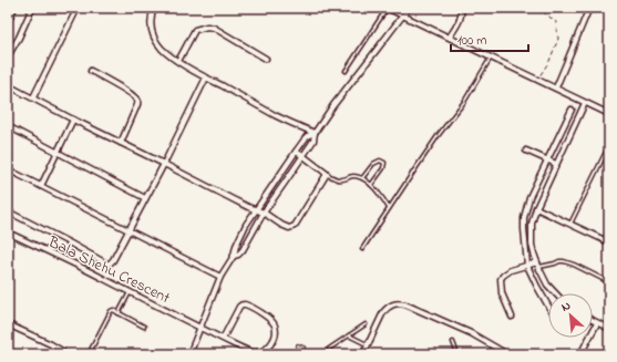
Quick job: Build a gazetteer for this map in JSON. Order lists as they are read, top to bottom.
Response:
{
  "streets": {
    "street": ["Bala Shehu Crescent"]
  },
  "scale_bar": "100 m",
  "north": "top left"
}
